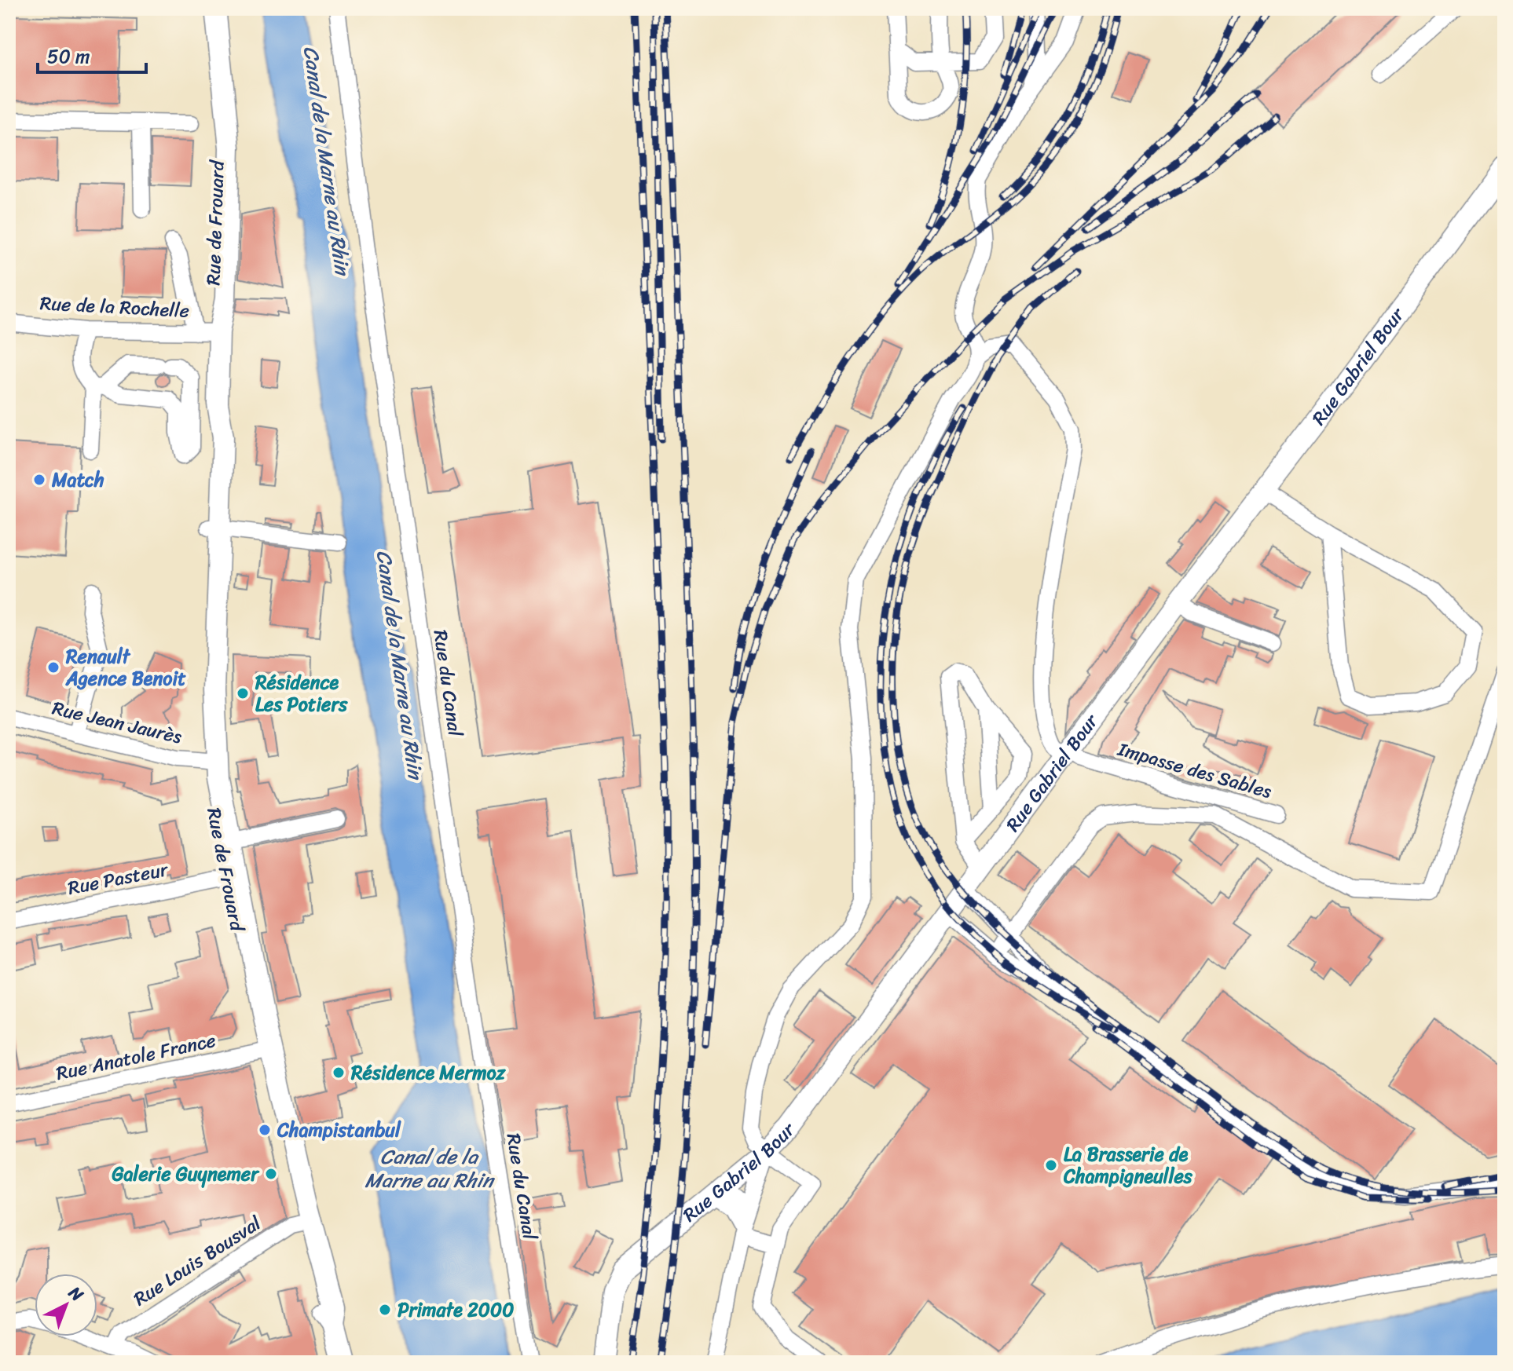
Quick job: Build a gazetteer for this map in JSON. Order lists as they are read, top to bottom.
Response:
{
  "streets": {
    "main road": ["Rue de Frouard", "Rue Gabriel Bour"],
    "street": [
      "Rue de la Rochelle",
      "Rue du Canal",
      "Rue Jean Jaurès",
      "Impasse des Sables",
      "Rue Pasteur",
      "Rue Anatole France",
      "Rue Louis Bousval"
    ]
  },
  "crossings": [
    ["Rue de Frouard", "Rue de la Rochelle"],
    ["Rue de Frouard", "Rue Jean Jaurès"],
    ["Rue de Frouard", "Rue Pasteur"],
    ["Rue de Frouard", "Rue Anatole France"],
    ["Rue de Frouard", "Rue Louis Bousval"],
    ["Rue Gabriel Bour", "Impasse des Sables"]
  ],
  "water": ["Canal de la Marne au Rhin"],
  "places": [
    "Match",
    "Renault Agence Benoit",
    "Résidence Les Potiers",
    "Résidence Mermoz",
    "Champistanbul",
    "La Brasserie de Champigneulles",
    "Galerie Guynemer",
    "Primate 2000"
  ],
  "scale_bar": "50 m",
  "north": "top right"
}
